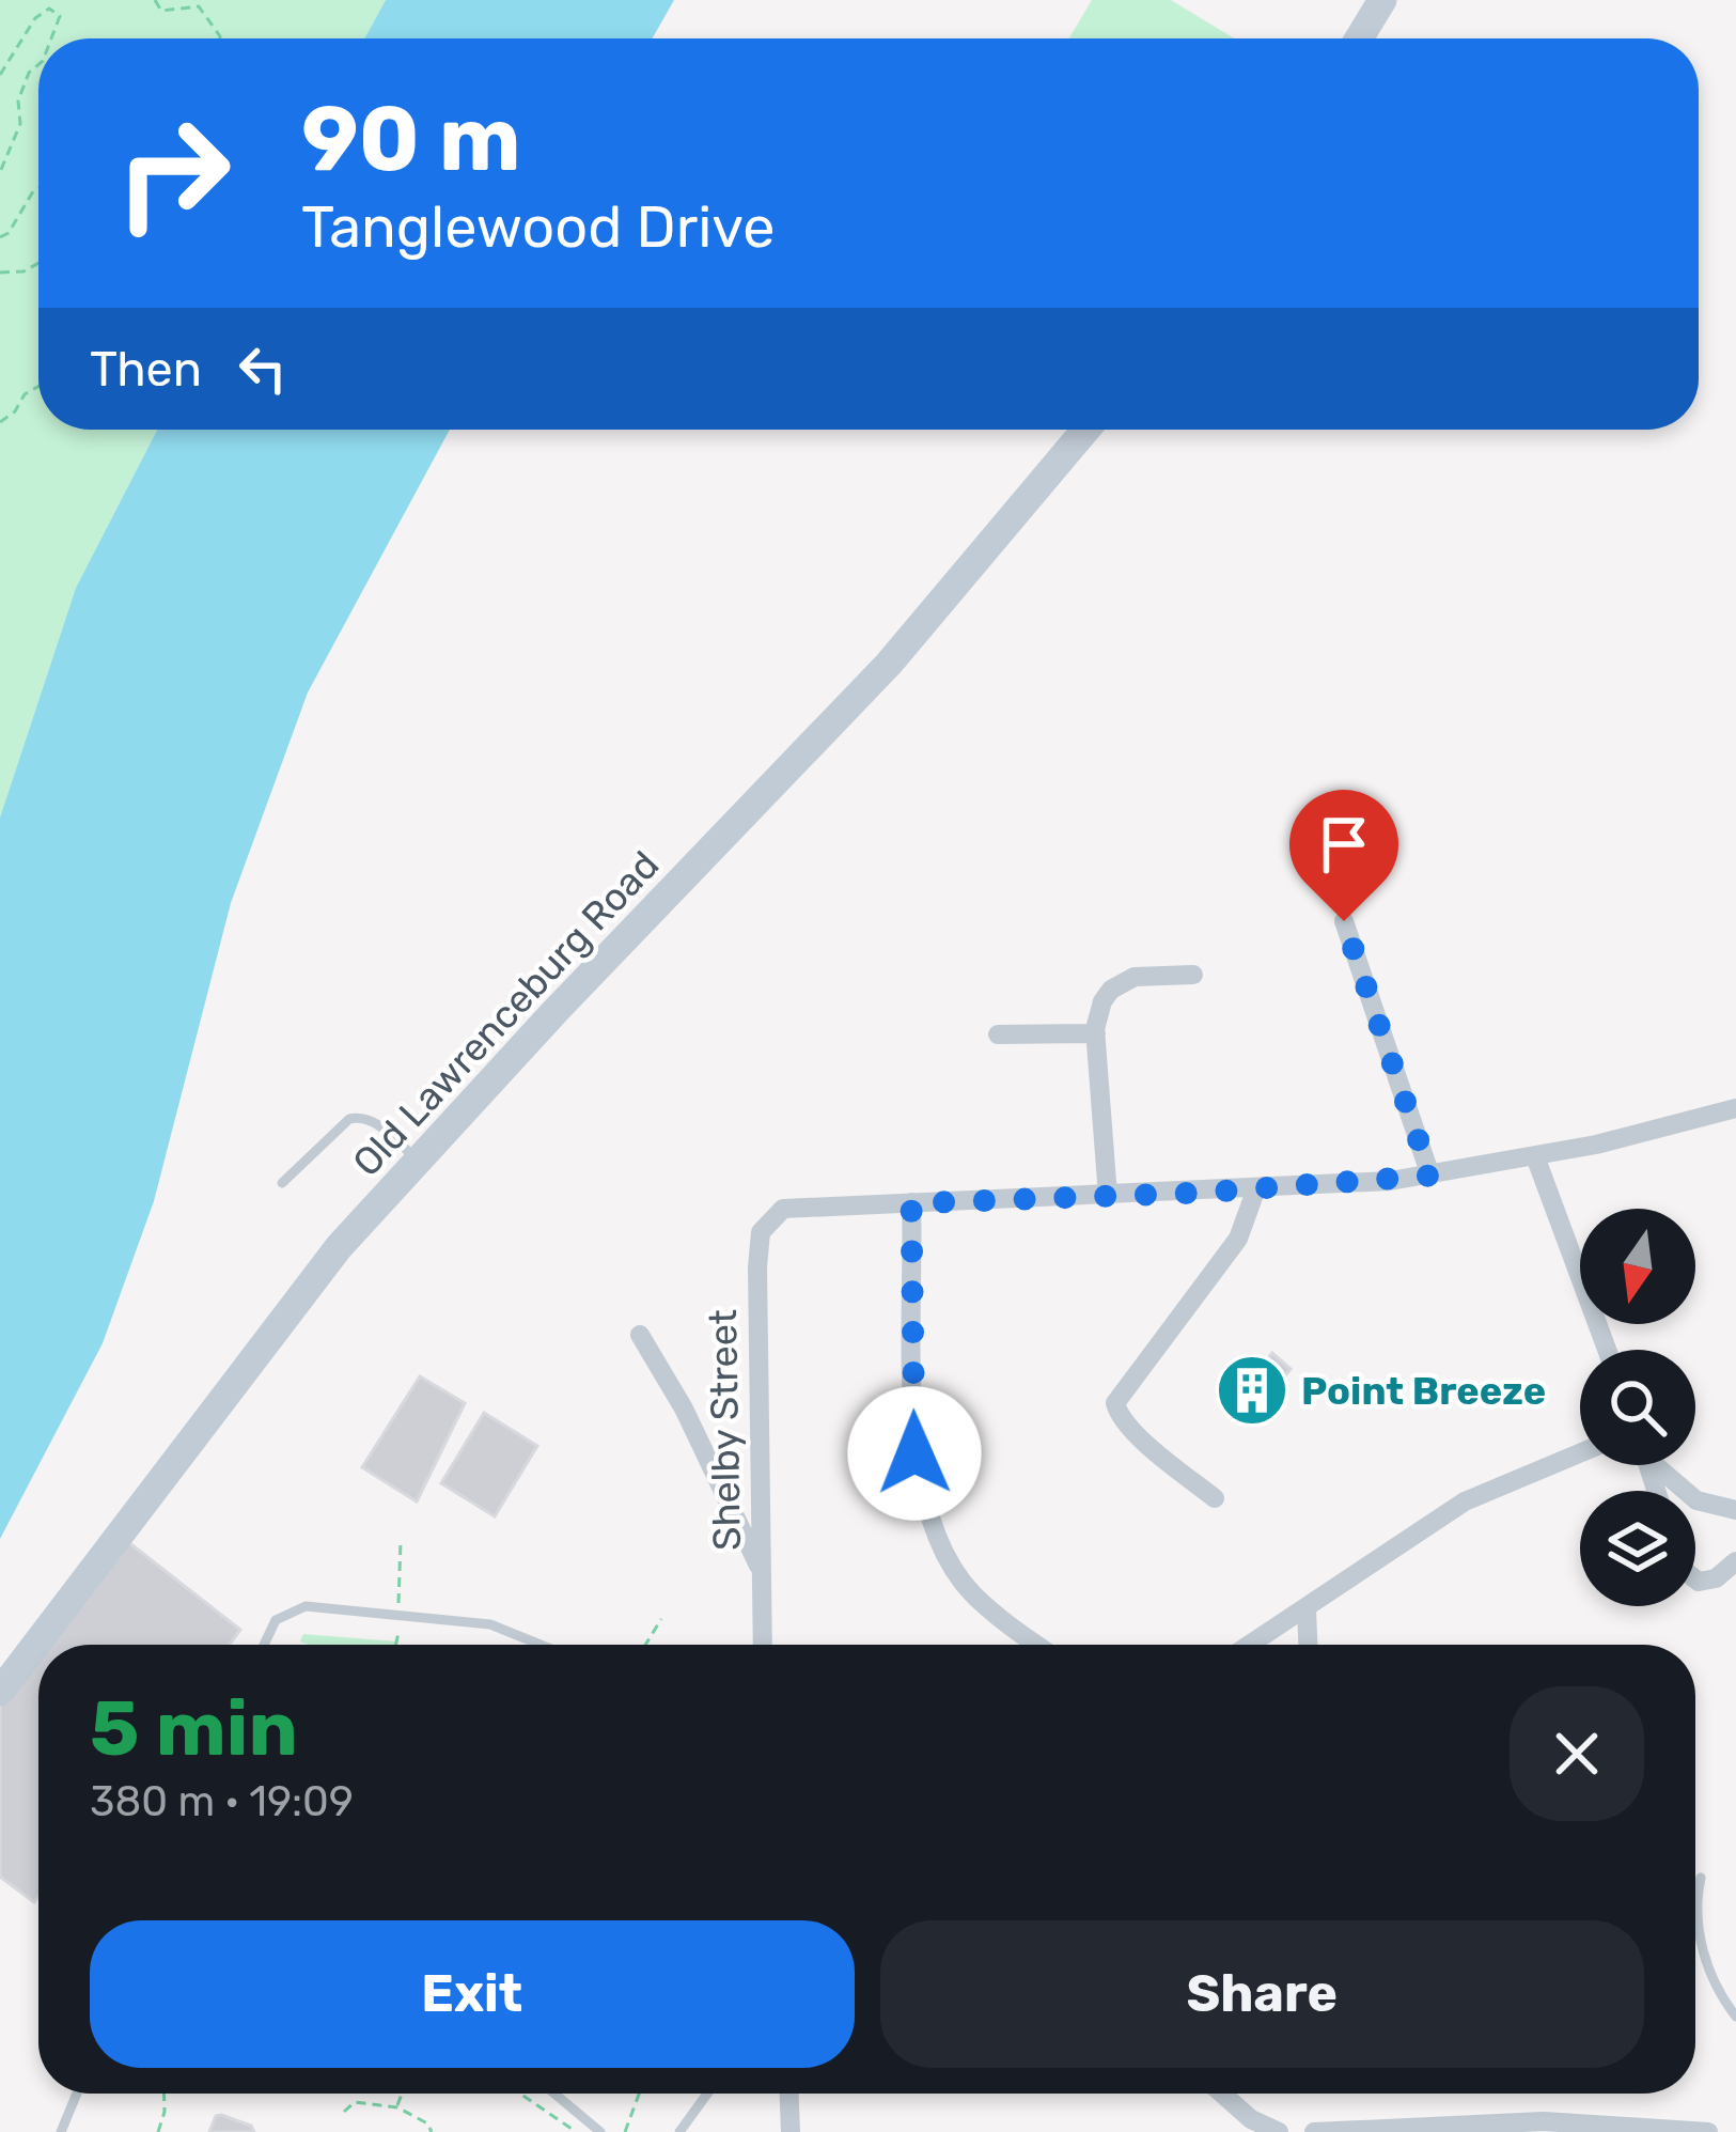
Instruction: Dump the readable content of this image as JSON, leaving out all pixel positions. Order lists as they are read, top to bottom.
{
  "streets": {
    "main road": ["Old Lawrenceburg Road"],
    "street": ["Shelby Street"]
  },
  "places": {
    "building": ["Point Breeze"]
  },
  "north": "bottom",
  "page": {
    "turn": ["90 m", "Tanglewood Drive"],
    "then": "Then",
    "heading": ["5 min", "380 m · 19:09"],
    "buttons": ["Exit", "Share"]
  }
}
